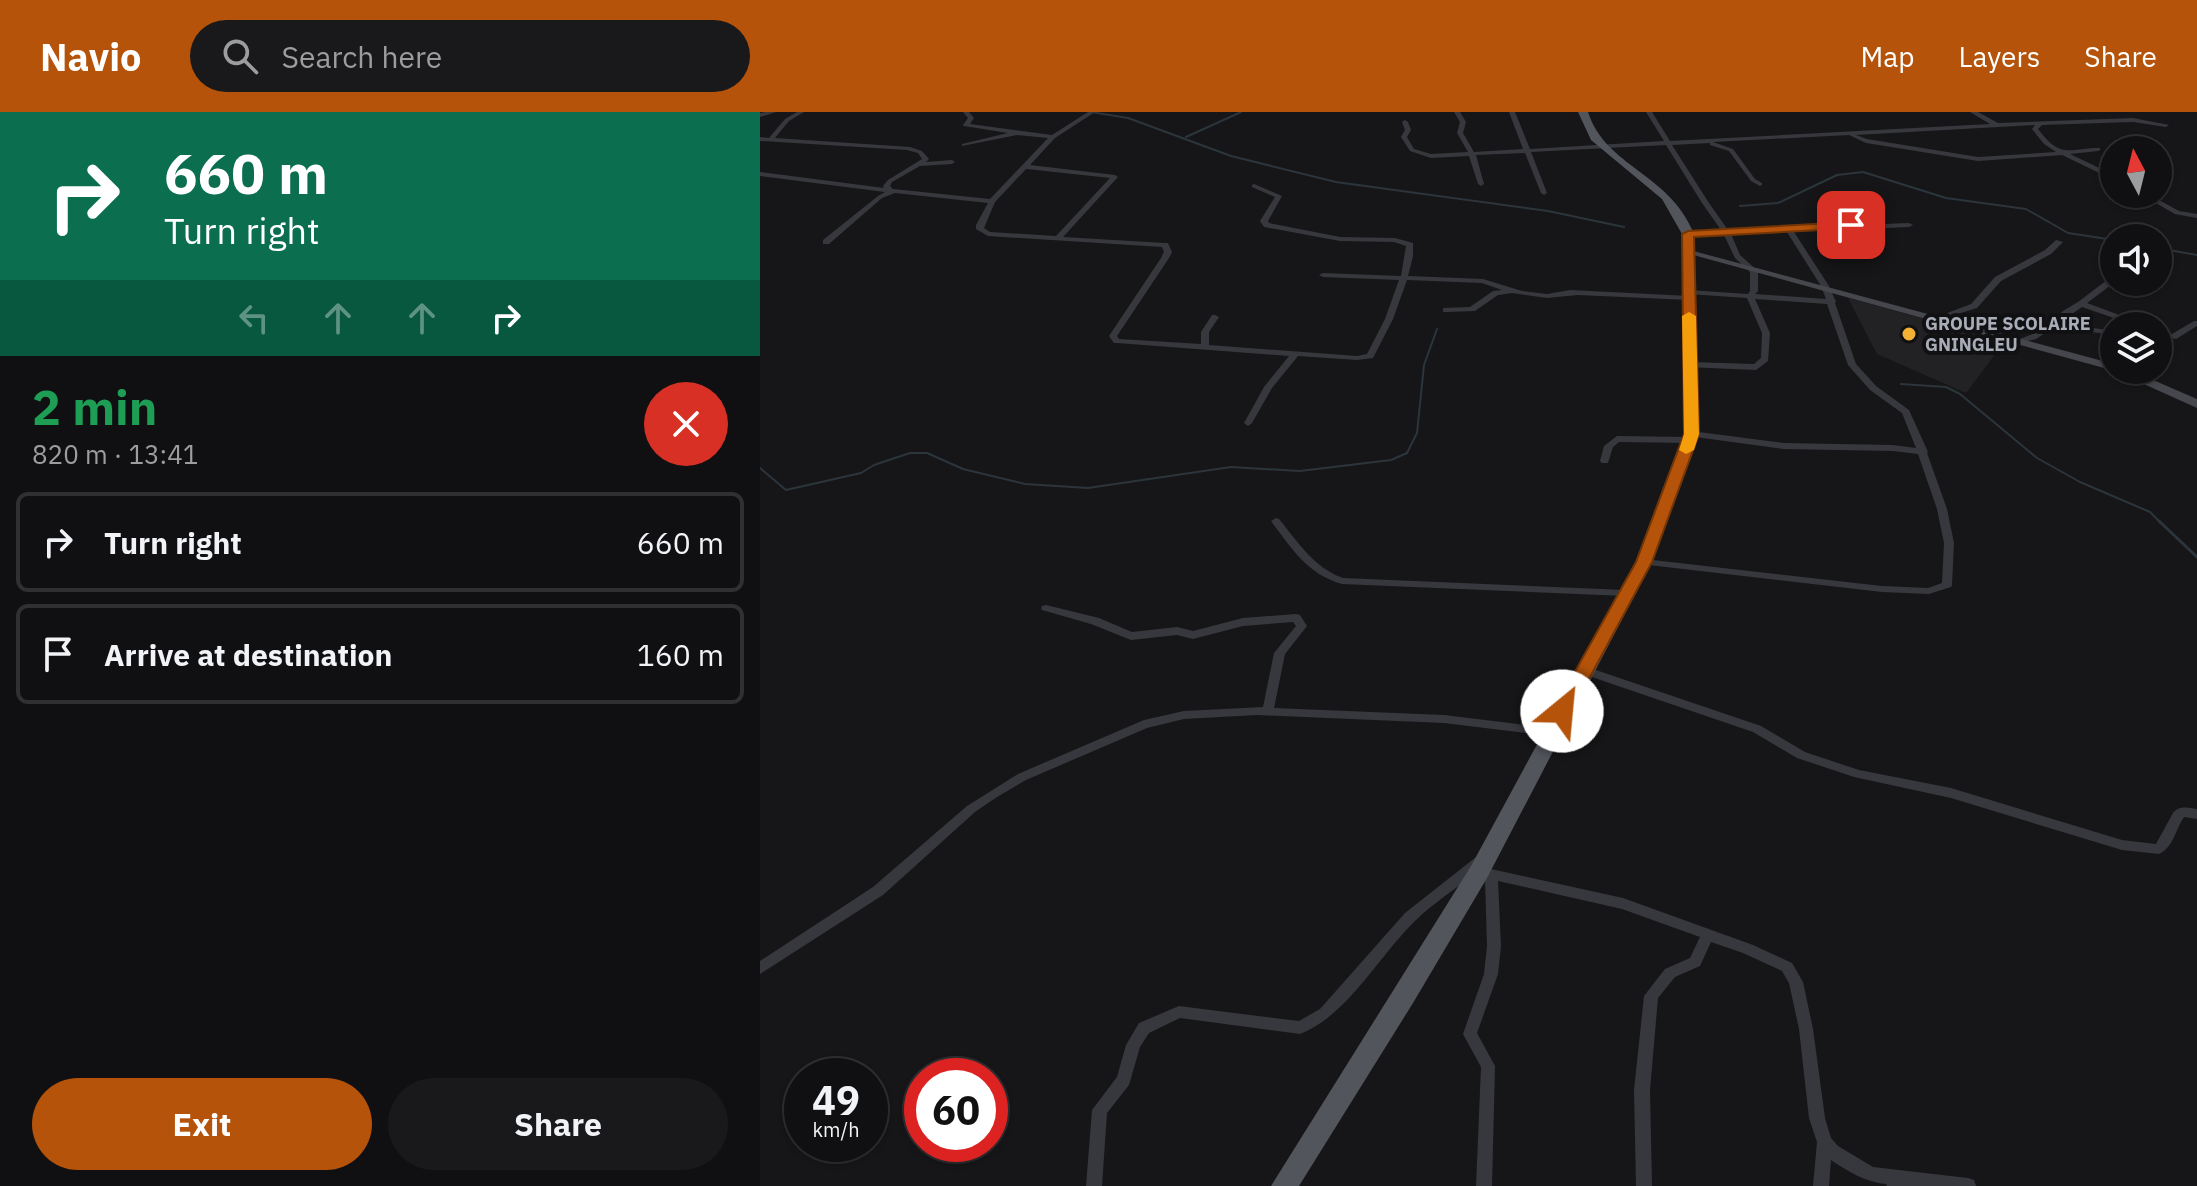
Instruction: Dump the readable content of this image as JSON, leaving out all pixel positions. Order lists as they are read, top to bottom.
{
  "places": ["GROUPE SCOLAIRE GNINGLEU"],
  "north": "top",
  "page": {
    "header": "Navio",
    "search": "Search here",
    "nav": ["Map", "Layers", "Share"],
    "turn": ["660 m", "Turn right"],
    "heading": ["2 min", "820 m · 13:41"],
    "list": [
      {
        "name": "Turn right",
        "value": "660 m"
      },
      {
        "name": "Arrive at destination",
        "value": "160 m"
      }
    ],
    "speed": "49 km/h",
    "limit": "60",
    "buttons": ["Exit", "Share"]
  }
}
